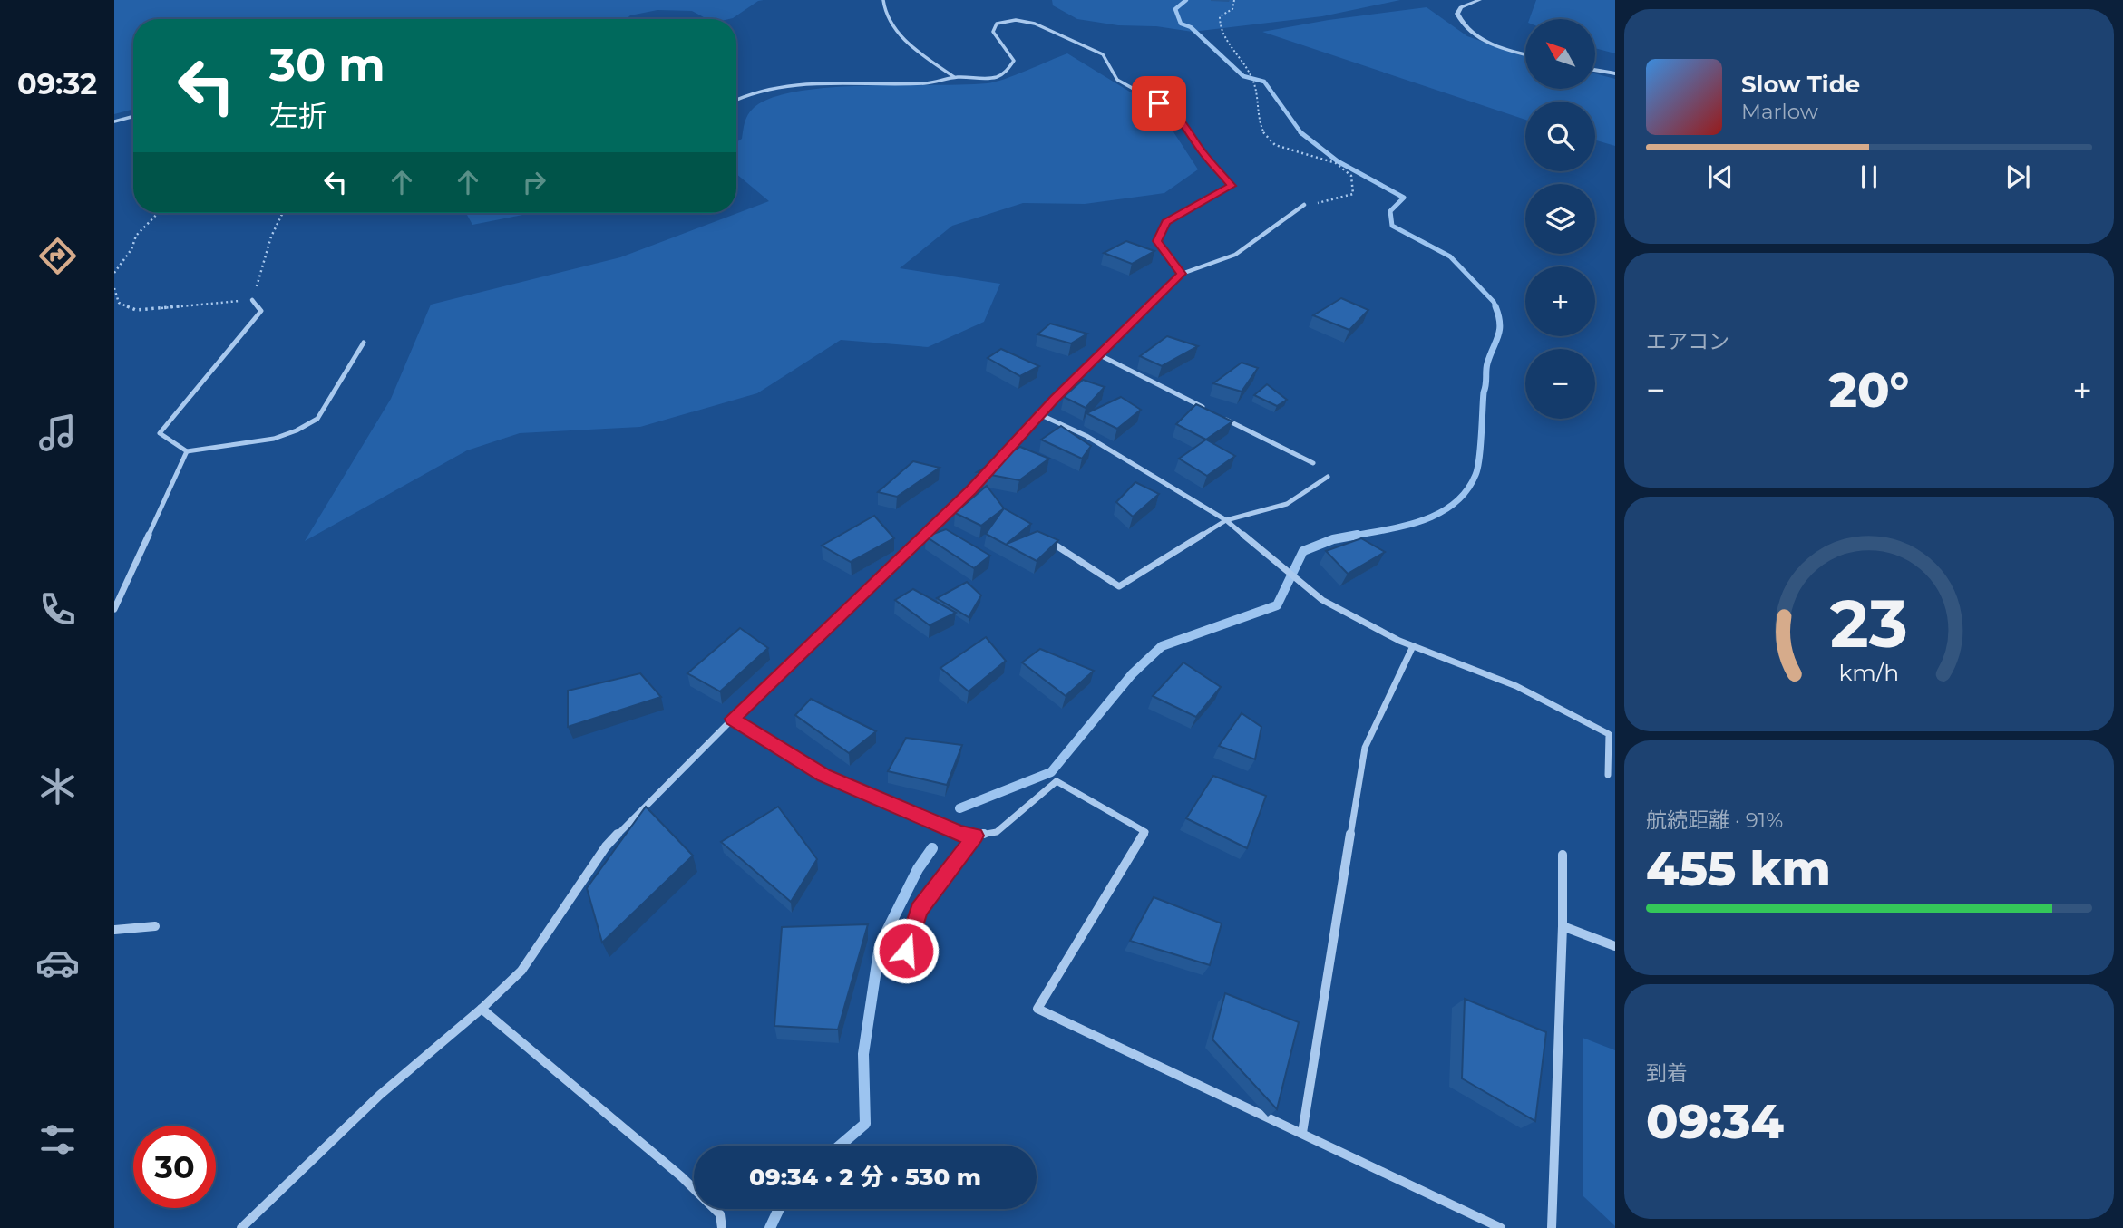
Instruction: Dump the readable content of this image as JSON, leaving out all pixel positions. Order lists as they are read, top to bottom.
{
  "north": "top left",
  "page": {
    "tabs": "09:32",
    "map_buttons": ["+", "−"],
    "turn": ["30 m", "左折"],
    "song": ["Slow Tide", "Marlow"],
    "tile": [
      "エアコン",
      ["航続距離 · 91%", "455 km"],
      ["到着", "09:34"]
    ],
    "heat": ["−", "20°", "+"],
    "limit": "30",
    "trip": "09:34 · 2 分 · 530 m",
    "gauge": ["23", "km/h"]
  }
}
